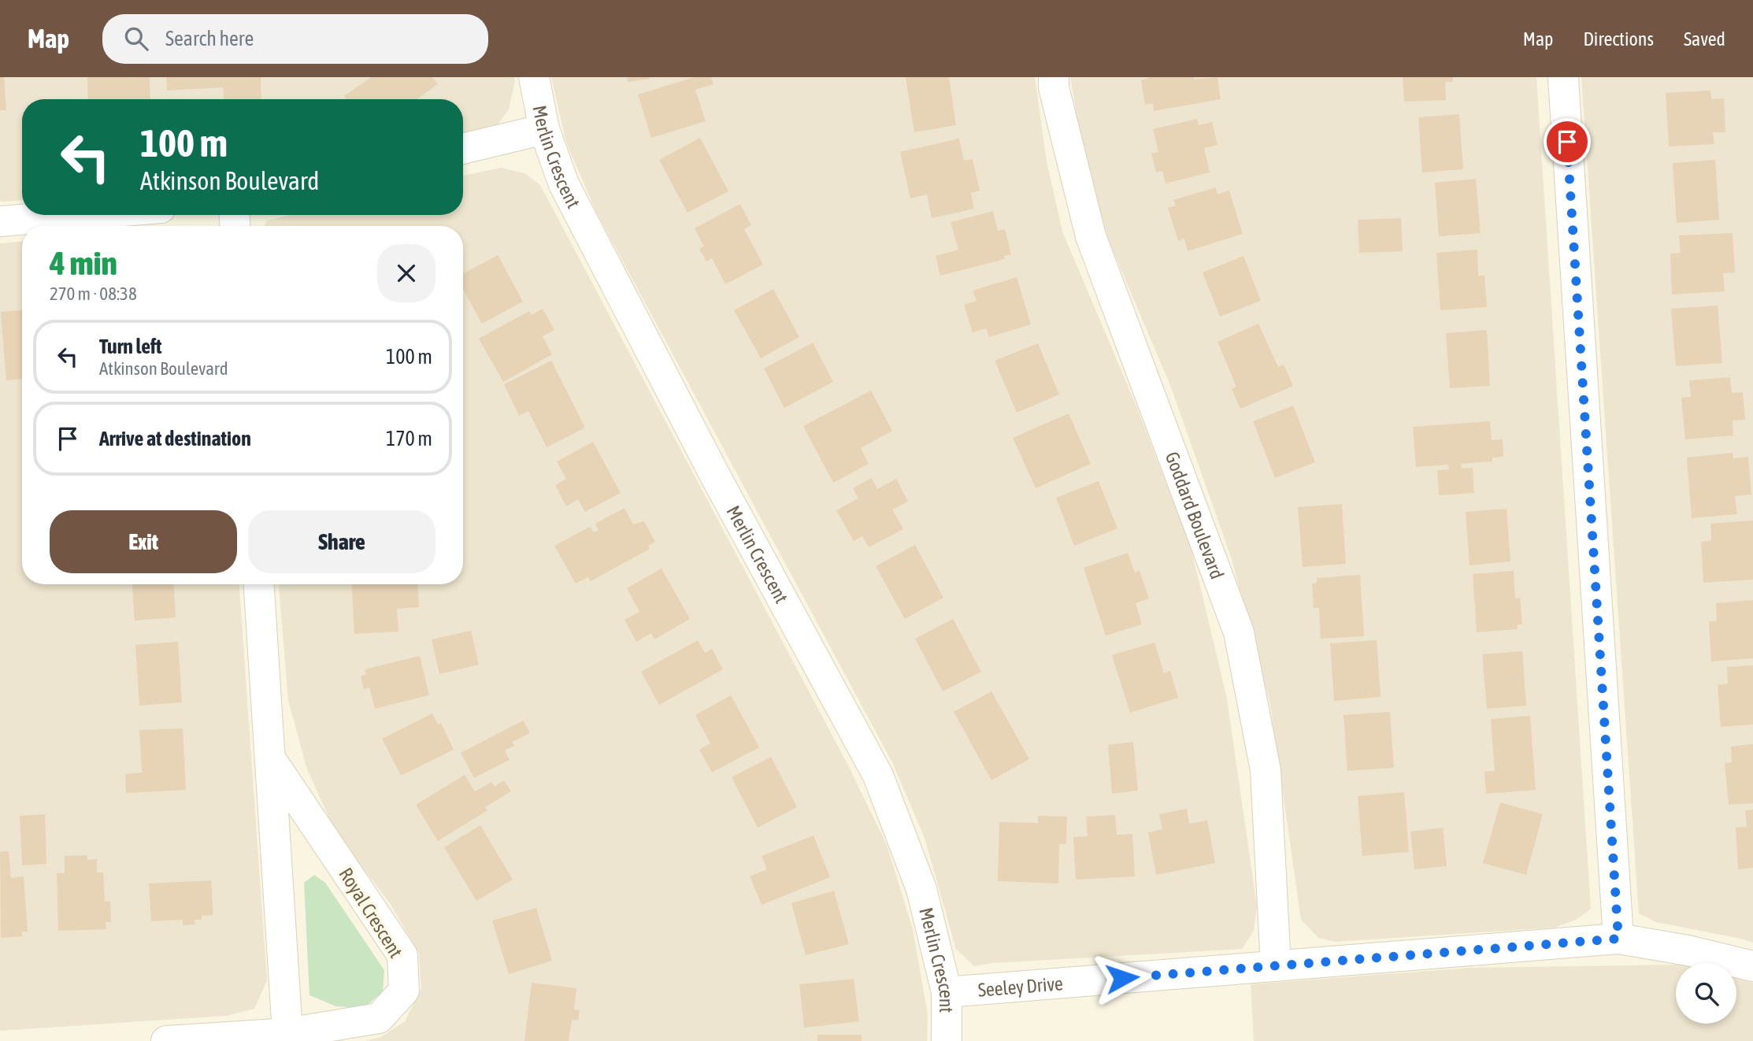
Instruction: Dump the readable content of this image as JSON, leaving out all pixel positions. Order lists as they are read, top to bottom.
{
  "streets": {
    "street": [
      "Merlin Crescent",
      "Goddard Boulevard",
      "Royal Crescent",
      "Seeley Drive"
    ]
  },
  "crossings": [
    ["Merlin Crescent", "Seeley Drive"],
    ["Goddard Boulevard", "Seeley Drive"]
  ],
  "page": {
    "header": "Map",
    "search": "Search here",
    "nav": ["Map", "Directions", "Saved"],
    "turn": ["100 m", "Atkinson Boulevard"],
    "heading": ["4 min", "270 m · 08:38"],
    "list": [
      {
        "name": "Turn left",
        "note": "Atkinson Boulevard",
        "value": "100 m"
      },
      {
        "name": "Arrive at destination",
        "value": "170 m"
      }
    ],
    "buttons": ["Exit", "Share"]
  }
}
